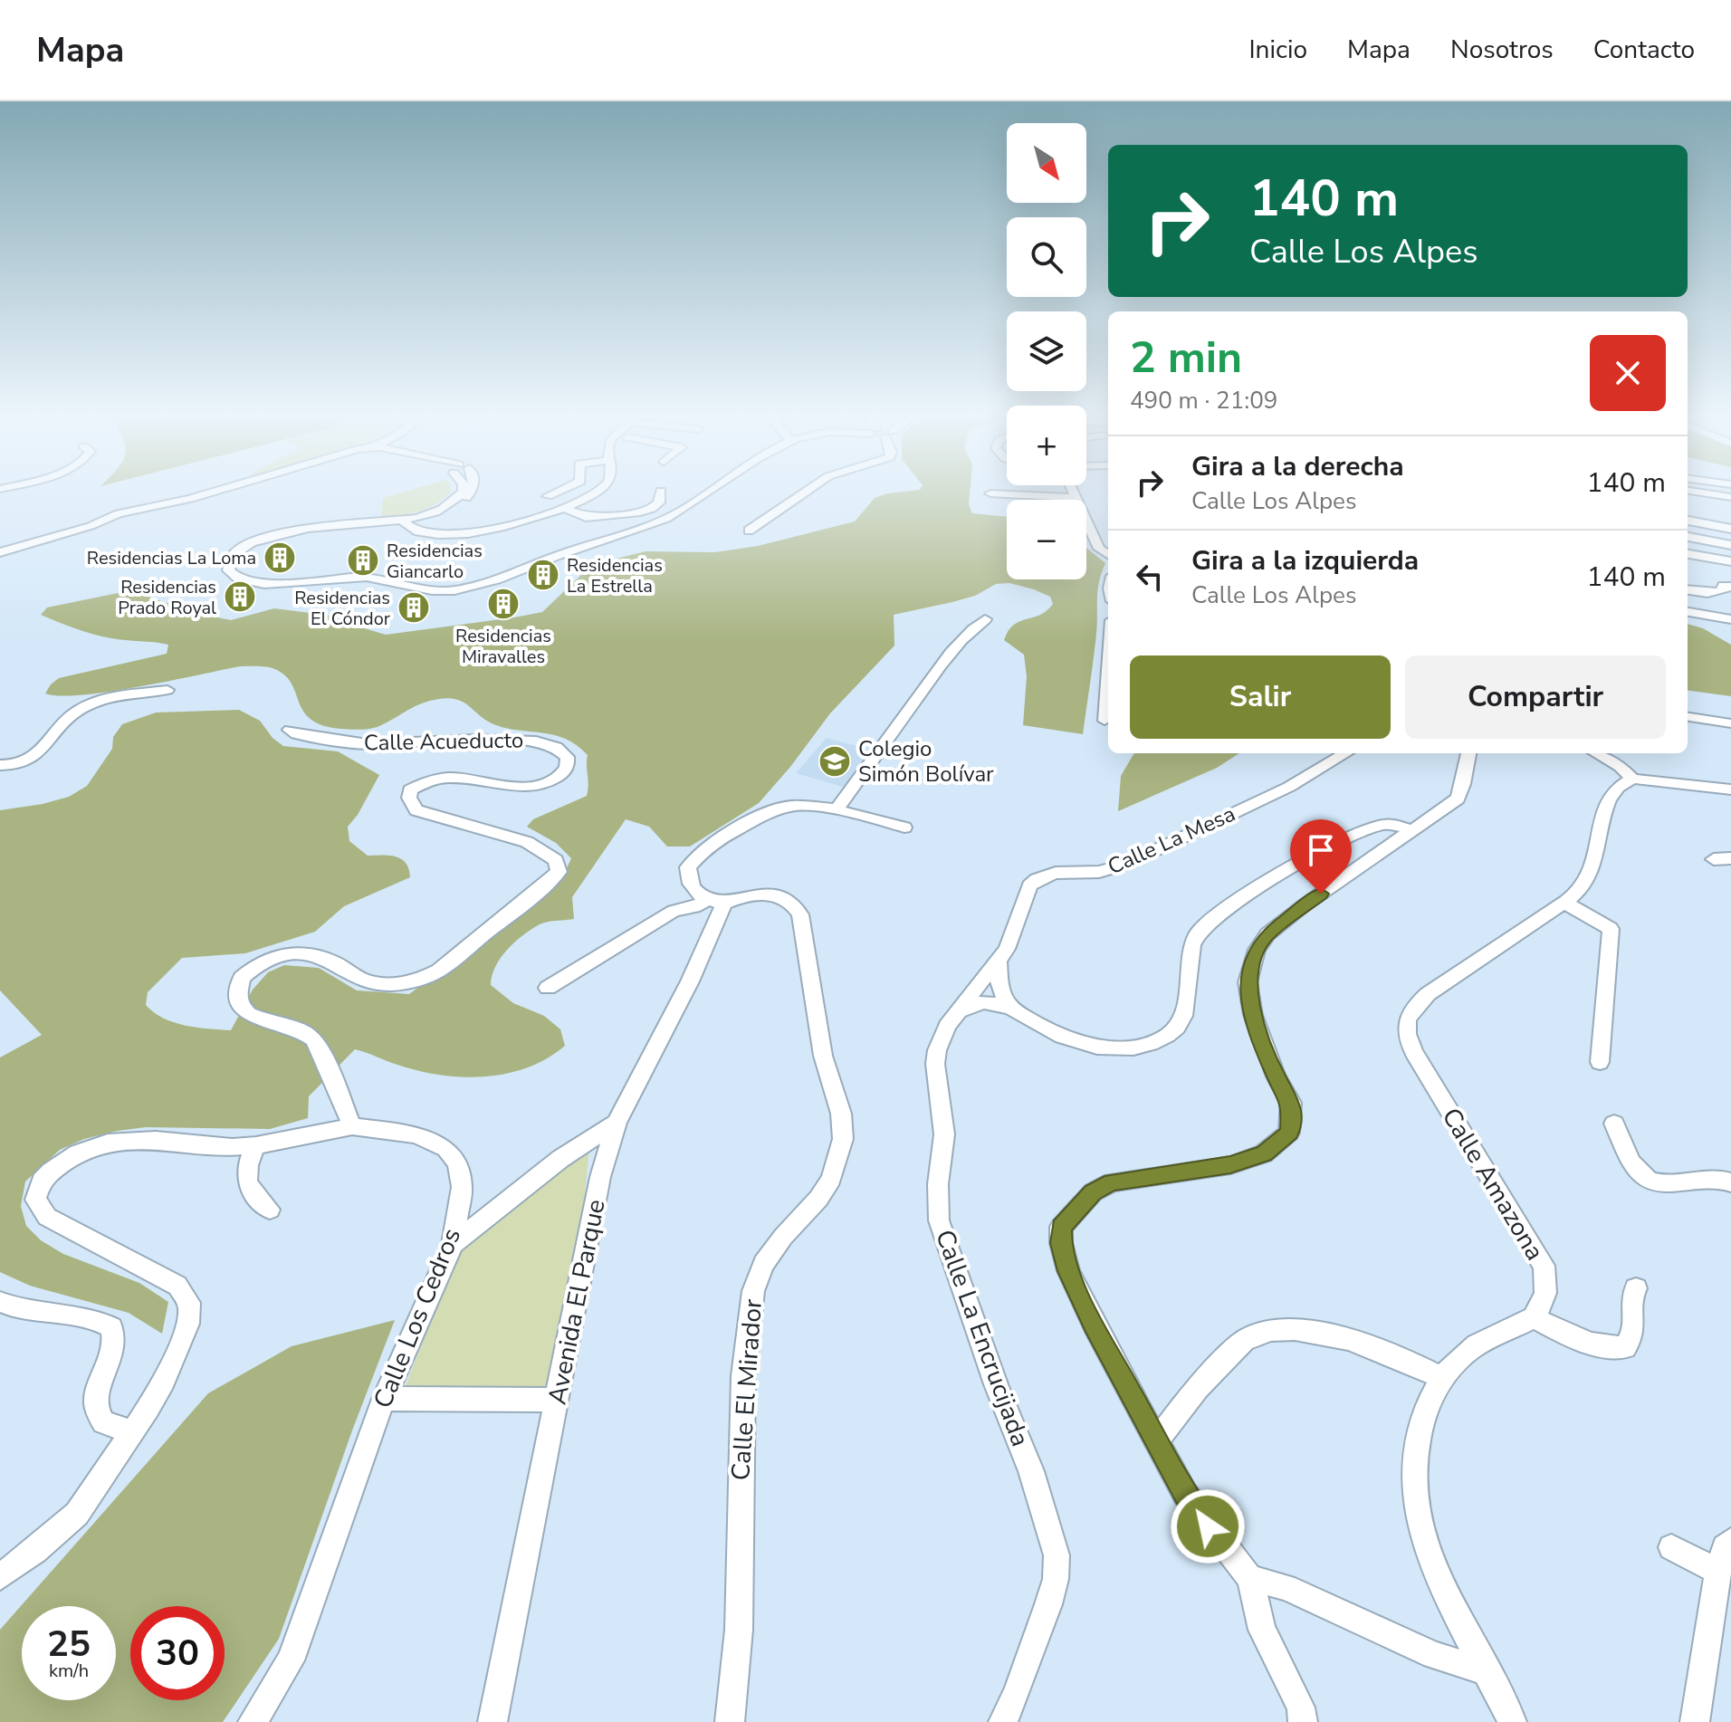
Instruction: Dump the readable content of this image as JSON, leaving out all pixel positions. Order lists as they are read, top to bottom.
{
  "streets": {
    "street": [
      "Calle Acueducto",
      "Calle La Mesa",
      "Calle Amazona",
      "Avenida El Parque",
      "Calle Los Cedros",
      "Calle La Encrucijada",
      "Calle El Mirador"
    ]
  },
  "crossings": [
    ["Calle Acueducto", "Calle Los Cedros"],
    ["Calle La Mesa", "Calle La Encrucijada"],
    ["Avenida El Parque", "Calle El Mirador"]
  ],
  "places": {
    "building": [
      "Residencias La Loma",
      "Residencias Giancarlo",
      "Residencias La Estrella",
      "Residencias Prado Royal",
      "Residencias Miravalles",
      "Residencias El Cóndor"
    ],
    "school or university": ["Colegio Simón Bolívar"]
  },
  "north": "bottom right",
  "page": {
    "header": "Mapa",
    "nav": [
      "Inicio",
      "Mapa",
      "Nosotros",
      "Contacto"
    ],
    "map_buttons": ["+", "−"],
    "turn": ["140 m", "Calle Los Alpes"],
    "heading": ["2 min", "490 m · 21:09"],
    "list": [
      {
        "name": "Gira a la derecha",
        "note": "Calle Los Alpes",
        "value": "140 m"
      },
      {
        "name": "Gira a la izquierda",
        "note": "Calle Los Alpes",
        "value": "140 m"
      }
    ],
    "buttons": ["Salir", "Compartir"],
    "speed": "25 km/h",
    "limit": "30"
  }
}
